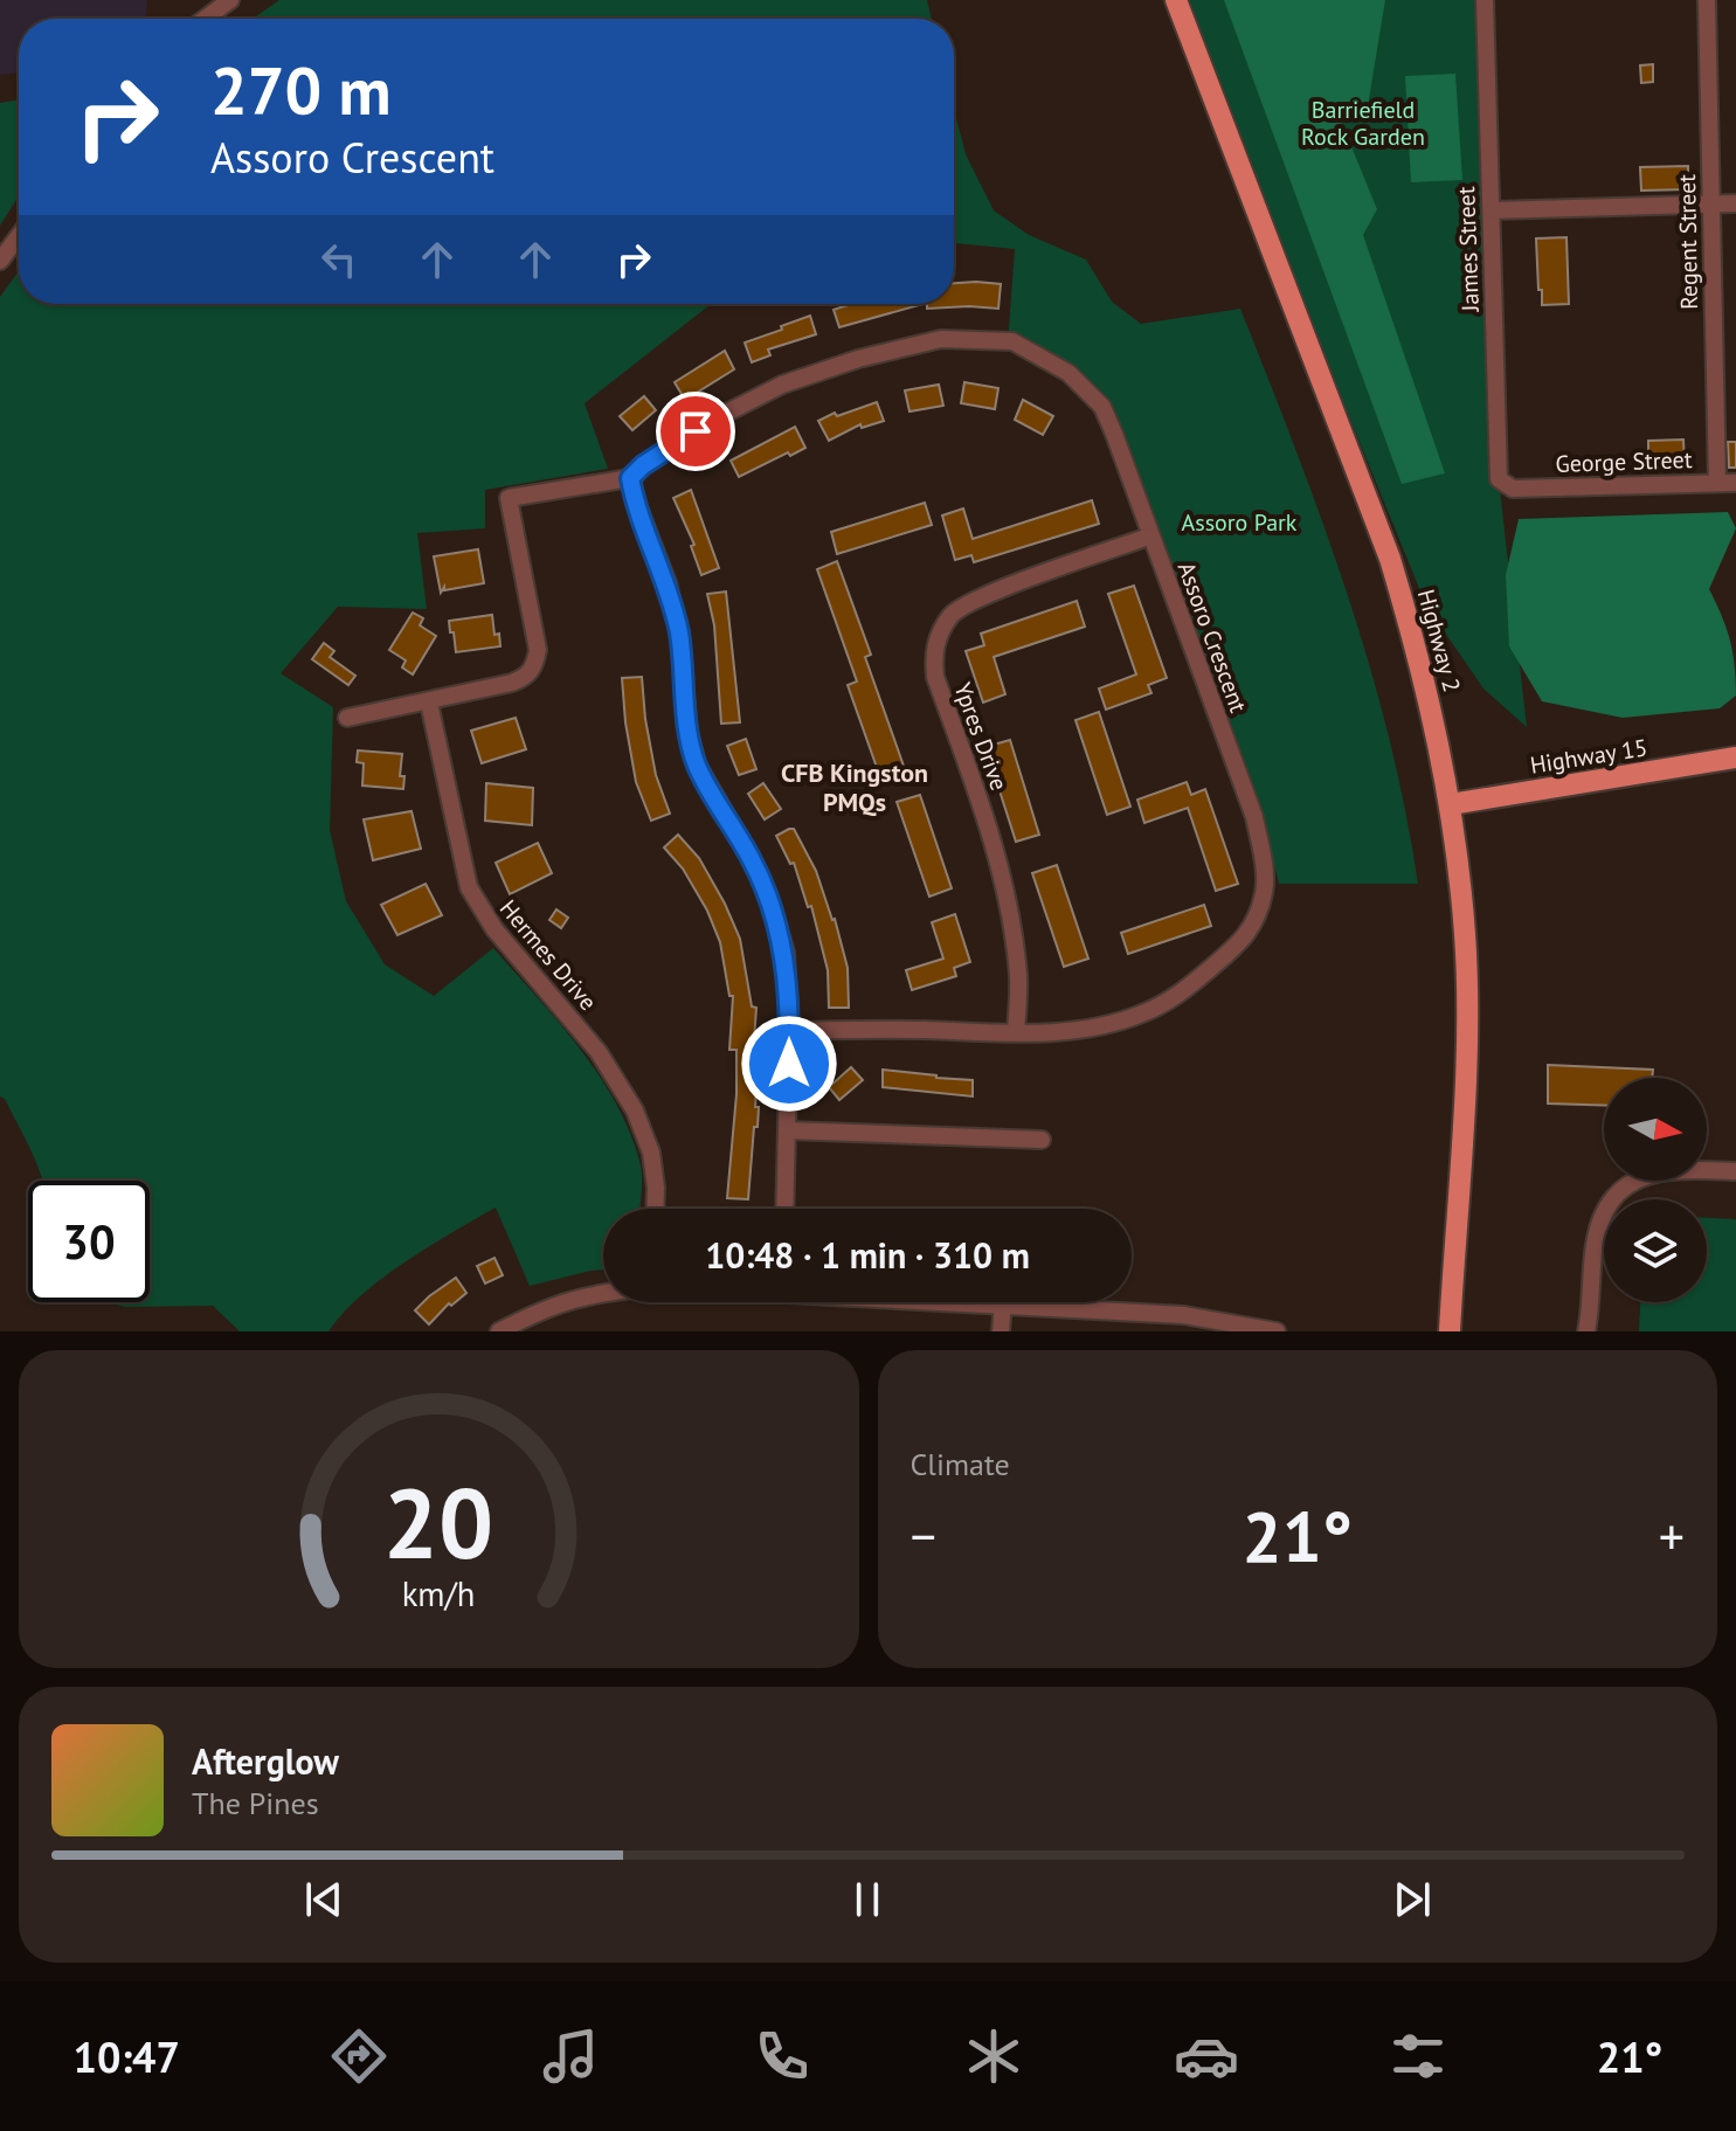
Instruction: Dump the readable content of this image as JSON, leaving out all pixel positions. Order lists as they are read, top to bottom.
{
  "streets": {
    "main road": ["Highway 2", "Highway 15"],
    "street": [
      "Regent Street",
      "James Street",
      "George Street",
      "Assoro Crescent",
      "Ypres Drive",
      "Hermes Drive"
    ]
  },
  "crossings": [
    ["Regent Street", "George Street"],
    ["James Street", "George Street"],
    ["Assoro Crescent", "Ypres Drive"],
    ["Assoro Crescent", "Hermes Drive"],
    ["Highway 2", "Highway 15"]
  ],
  "districts": ["CFB Kingston PMQs"],
  "parks": ["Barriefield Rock Garden", "Assoro Park"],
  "north": "right",
  "page": {
    "turn": ["270 m", "Assoro Crescent"],
    "limit": "30",
    "trip": "10:48 · 1 min · 310 m",
    "tile": "Climate",
    "heat": ["−", "21°", "+"],
    "song": ["Afterglow", "The Pines"],
    "tabs": ["10:47", "21°"],
    "gauge": ["20", "km/h"]
  }
}
